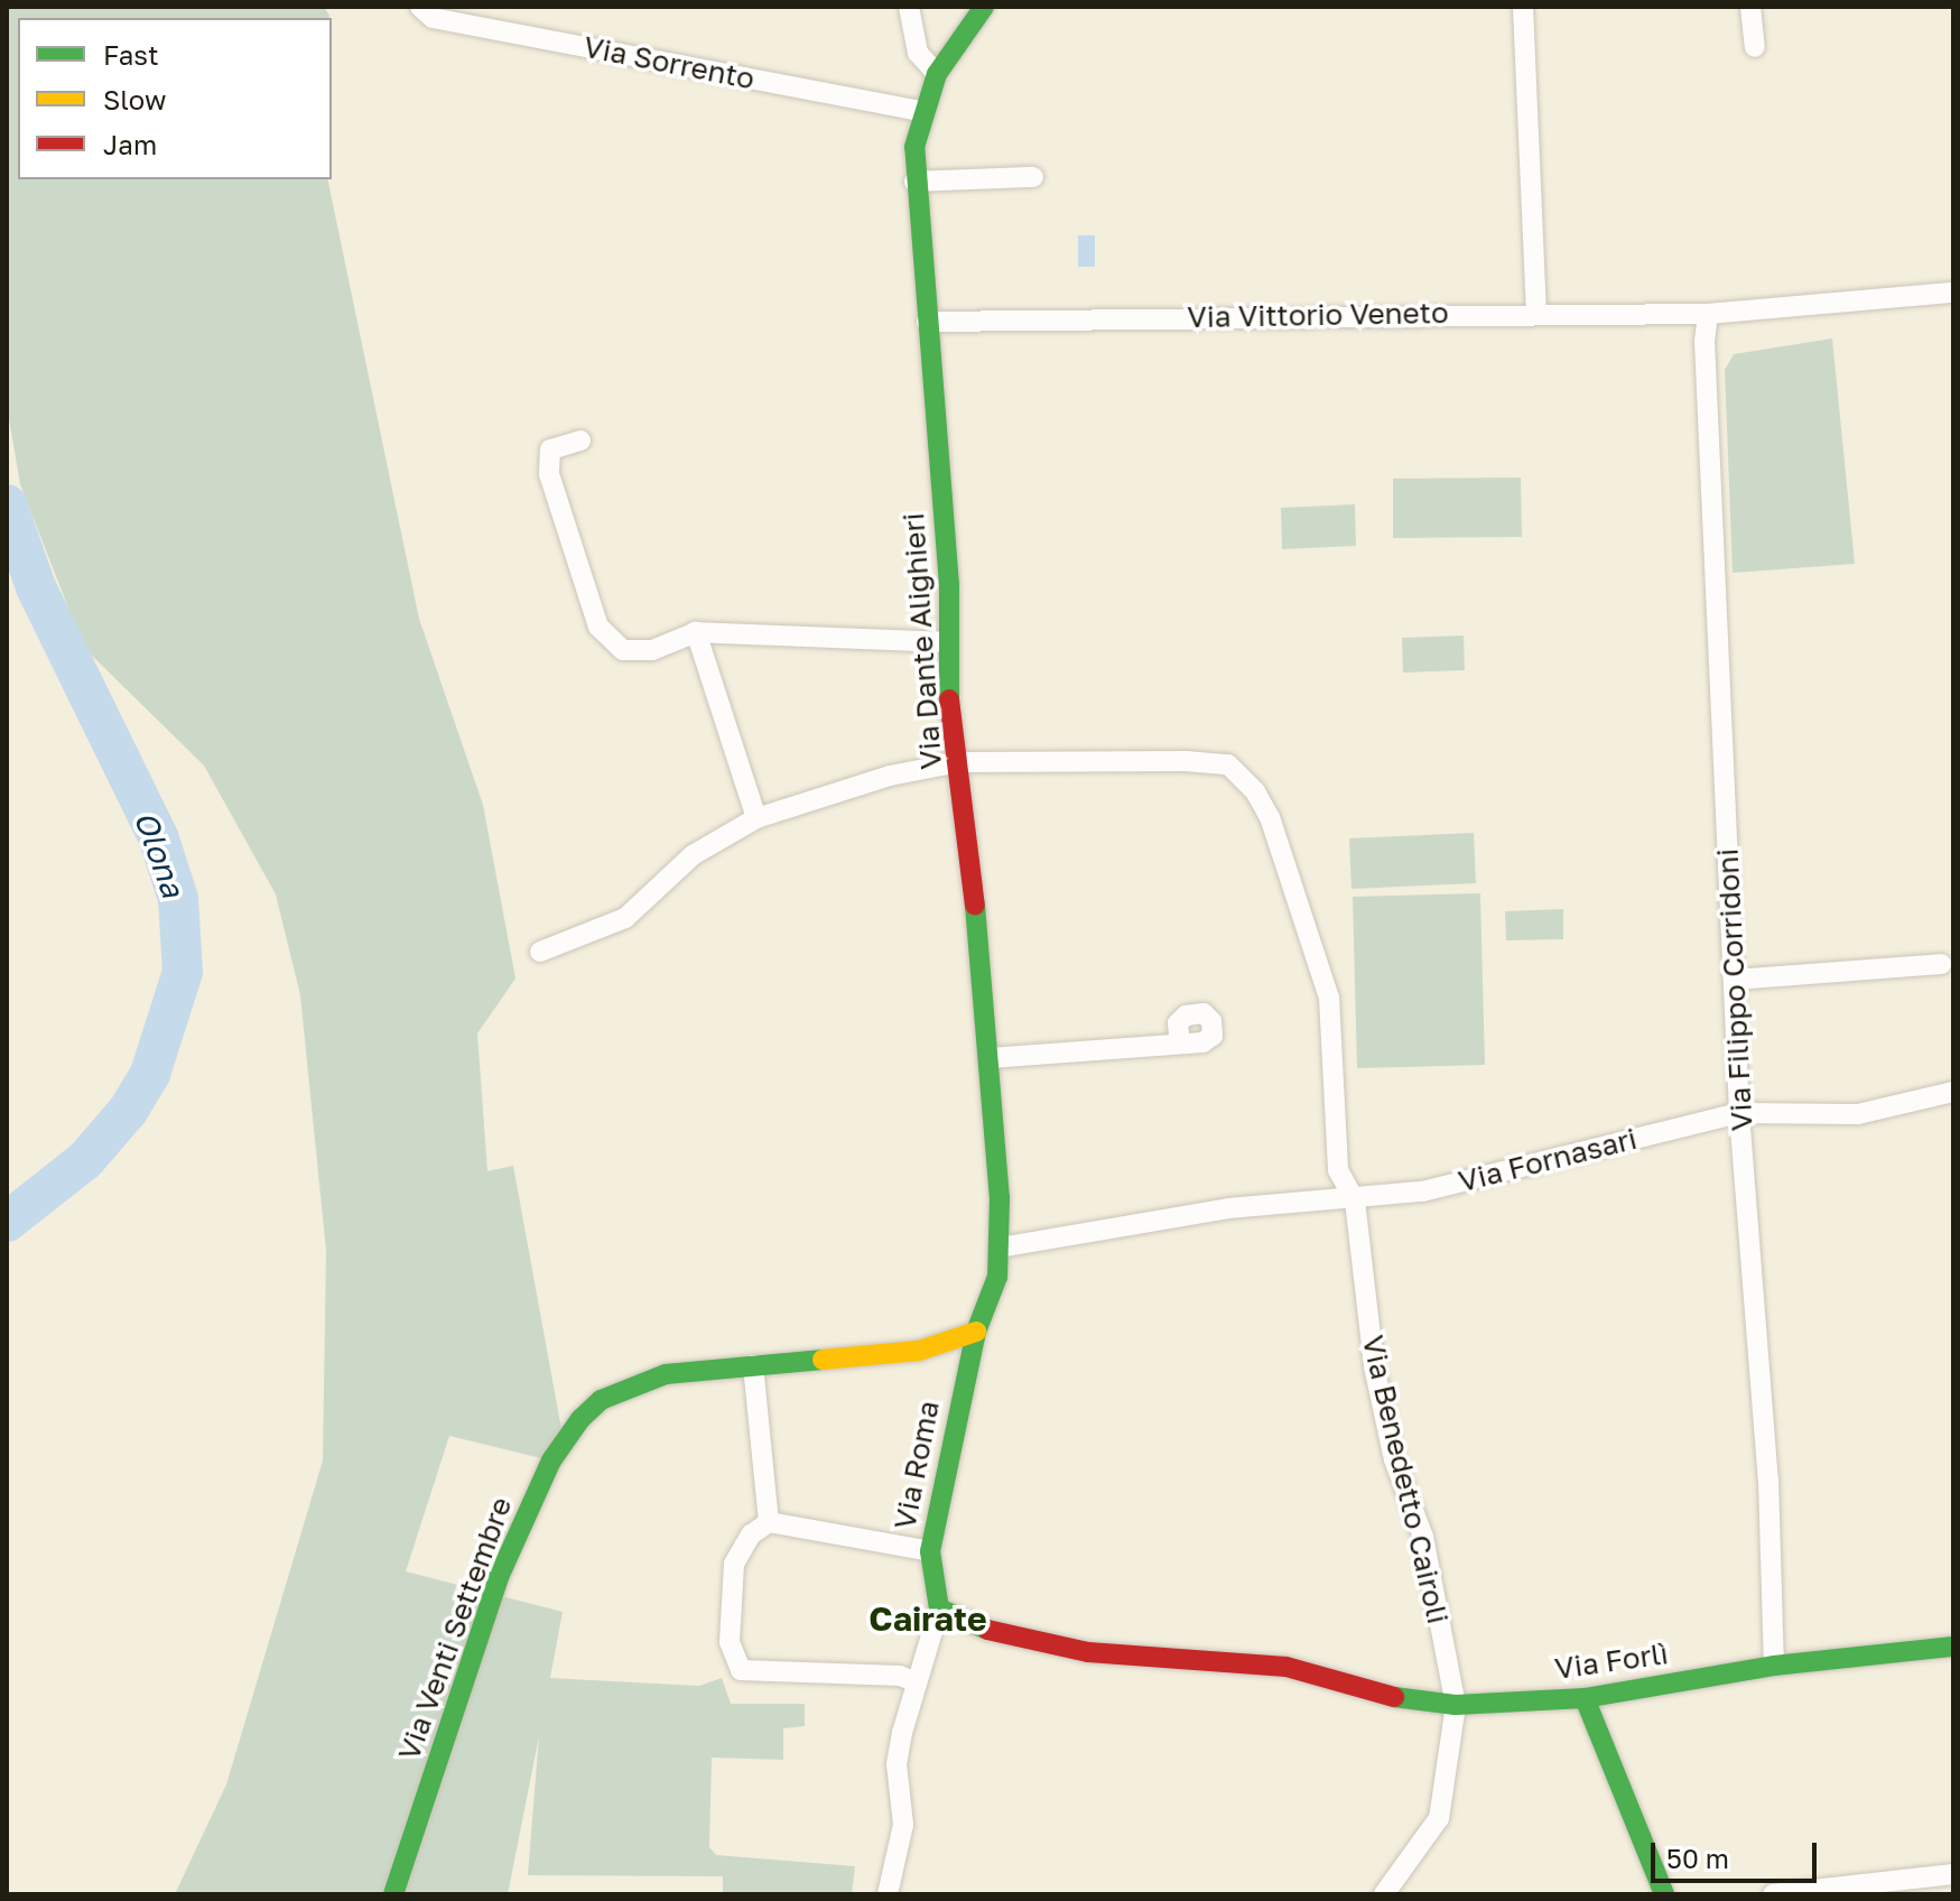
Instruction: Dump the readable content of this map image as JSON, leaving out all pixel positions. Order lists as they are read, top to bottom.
{
  "streets": {
    "street": [
      "Via Sorrento",
      "Via Vittorio Veneto",
      "Via Dante Alighieri",
      "Via Filippo Corridoni",
      "Via Fornasari",
      "Via Roma",
      "Via Benedetto Cairoli",
      "Via Venti Settembre",
      "Via Forlì"
    ]
  },
  "crossings": [
    ["Via Sorrento", "Via Dante Alighieri"],
    ["Via Vittorio Veneto", "Via Dante Alighieri"],
    ["Via Vittorio Veneto", "Via Filippo Corridoni"],
    ["Via Dante Alighieri", "Via Fornasari"],
    ["Via Dante Alighieri", "Via Roma"],
    ["Via Dante Alighieri", "Via Benedetto Cairoli"],
    ["Via Dante Alighieri", "Via Venti Settembre"],
    ["Via Filippo Corridoni", "Via Fornasari"],
    ["Via Filippo Corridoni", "Via Forlì"],
    ["Via Fornasari", "Via Benedetto Cairoli"],
    ["Via Roma", "Via Forlì"],
    ["Via Benedetto Cairoli", "Via Forlì"]
  ],
  "districts": ["Cairate"],
  "water": ["Olona"],
  "legend": ["Fast", "Slow", "Jam"],
  "scale_bar": "50 m"
}
